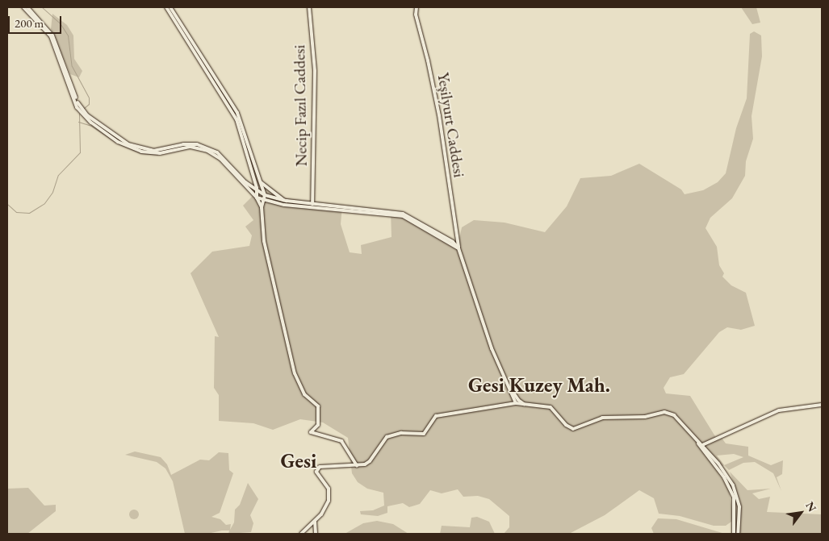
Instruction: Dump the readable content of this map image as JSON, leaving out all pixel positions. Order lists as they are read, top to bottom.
{
  "streets": {
    "street": ["Necip Fazıl Caddesi", "Yeşilyurt Caddesi"]
  },
  "districts": ["Gesi Kuzey Mah.", "Gesi"],
  "scale_bar": "200 m",
  "north": "top right"
}
